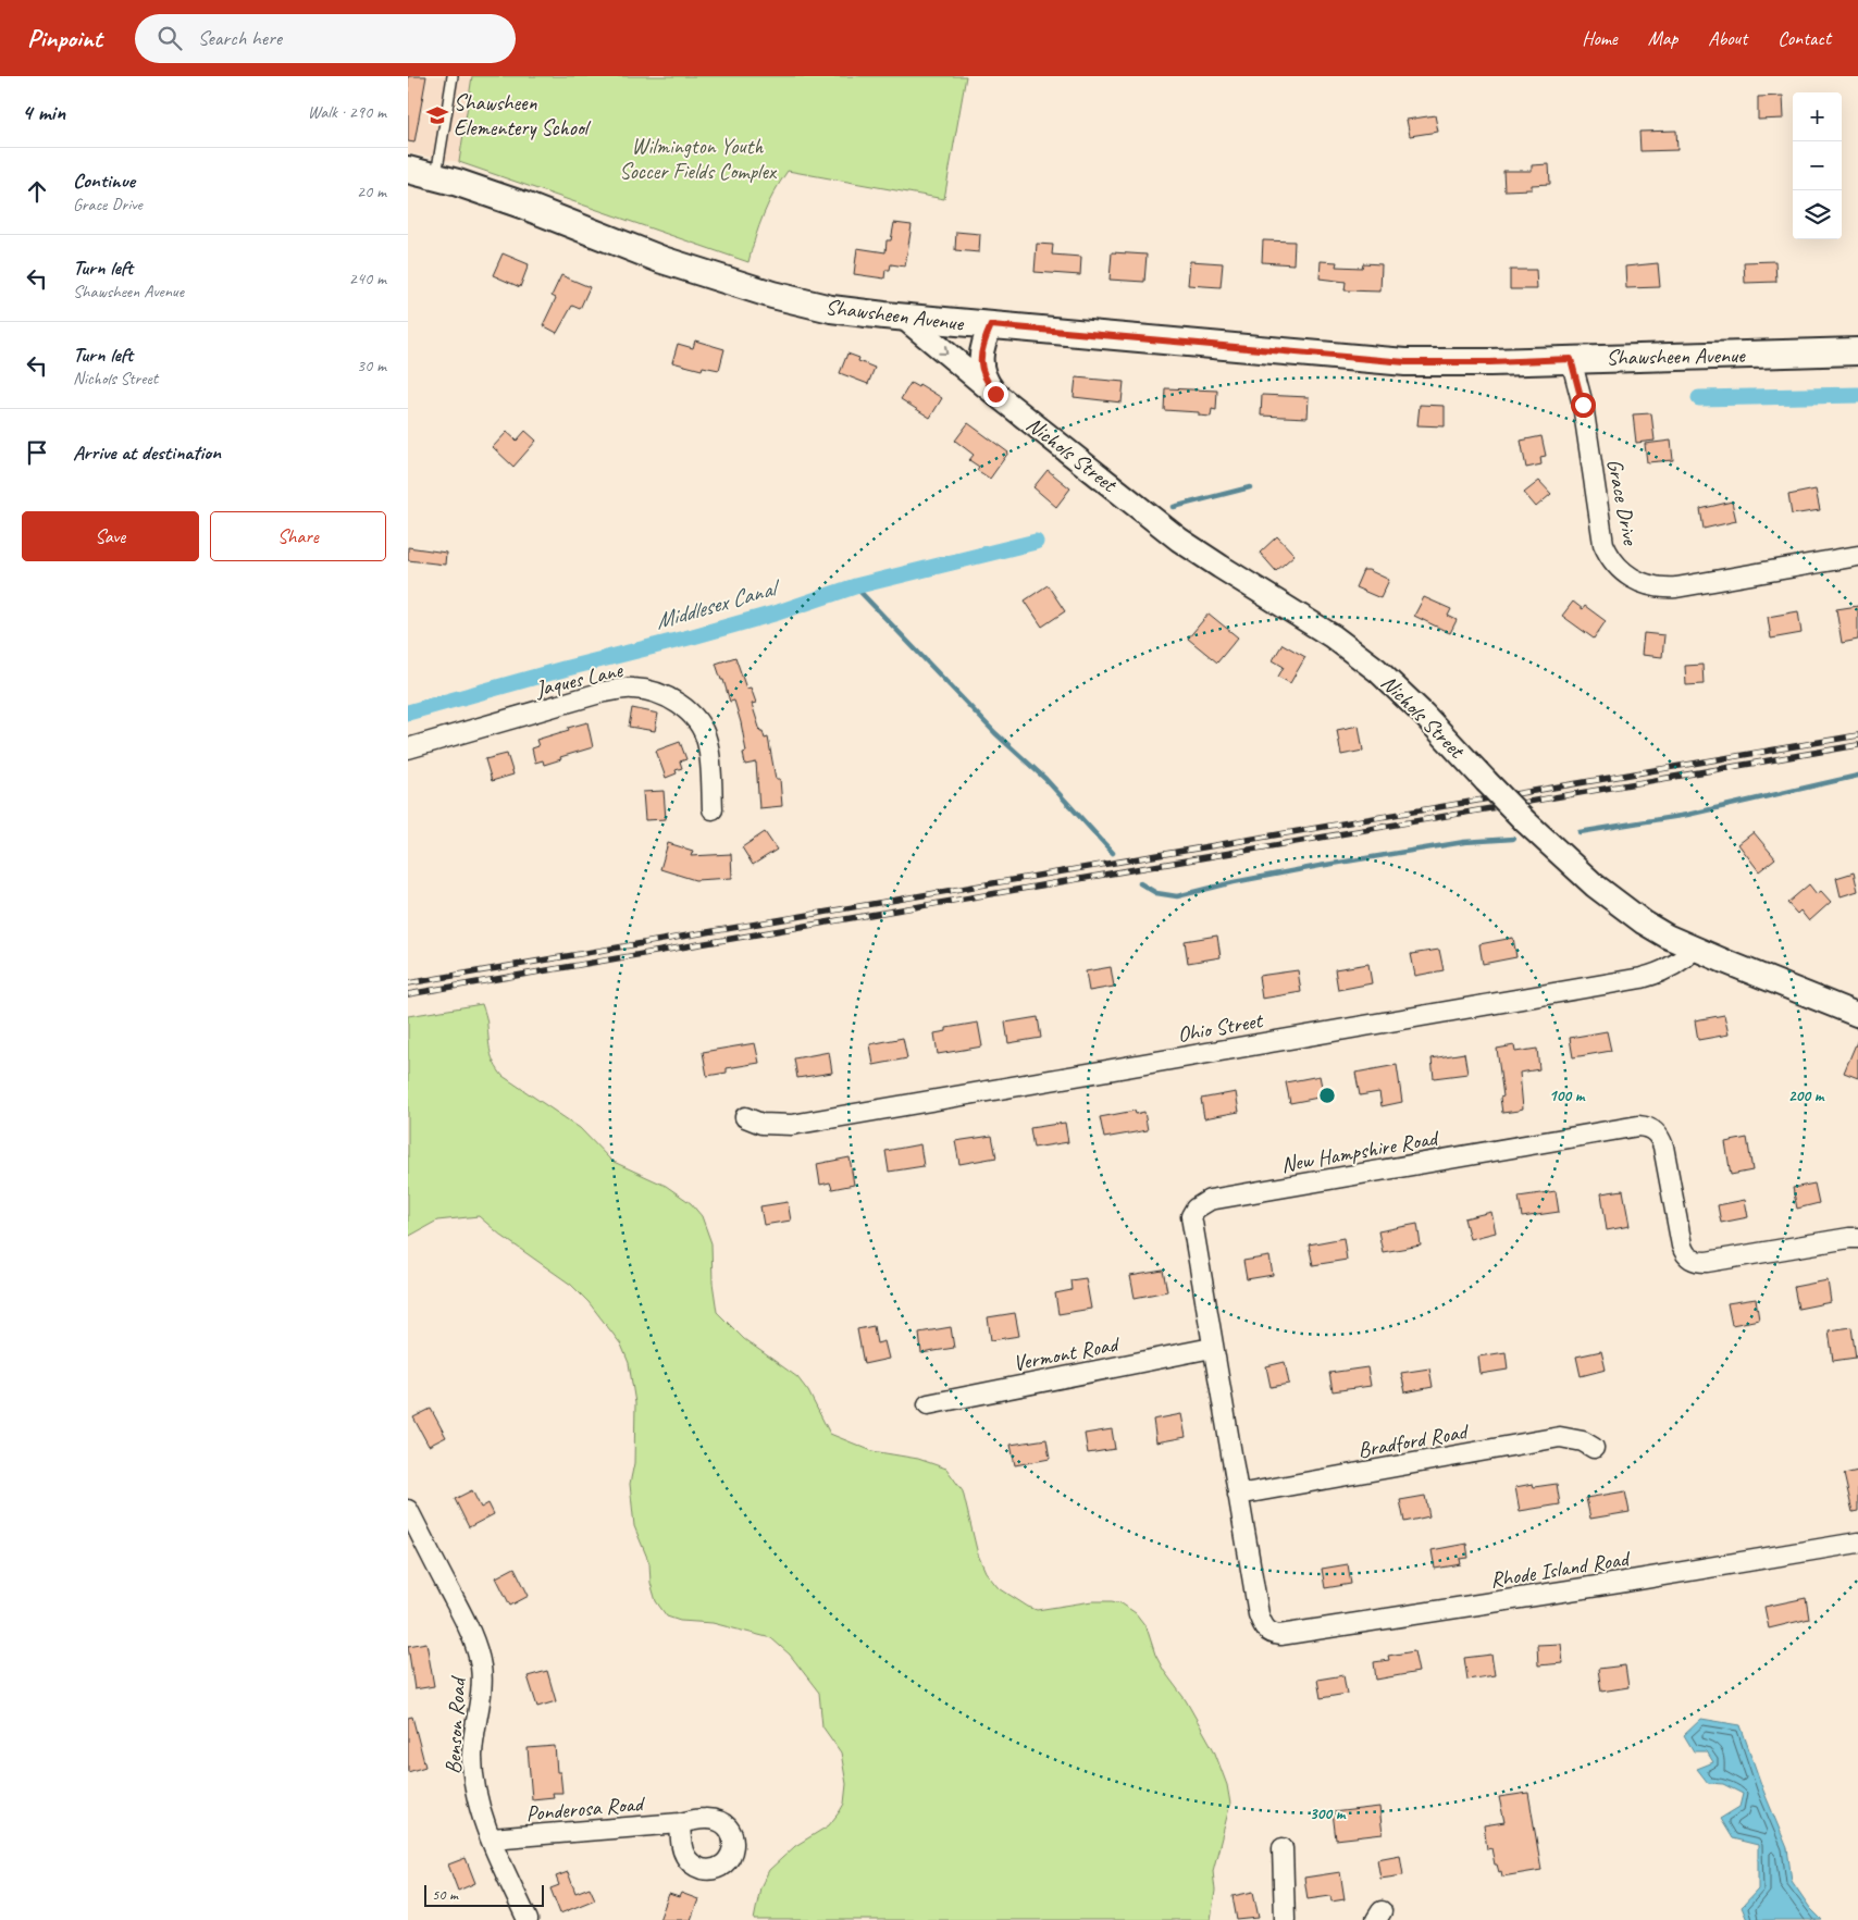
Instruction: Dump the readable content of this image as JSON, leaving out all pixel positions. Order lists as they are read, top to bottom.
{
  "streets": {
    "main road": ["Shawsheen Avenue"],
    "street": [
      "Nichols Street",
      "Grace Drive",
      "Jaques Lane",
      "Ohio Street",
      "New Hampshire Road",
      "Vermont Road",
      "Bradford Road",
      "Rhode Island Road",
      "Benson Road",
      "Ponderosa Road"
    ]
  },
  "crossings": [
    ["Shawsheen Avenue", "Nichols Street"],
    ["Shawsheen Avenue", "Grace Drive"],
    ["Nichols Street", "Ohio Street"],
    ["New Hampshire Road", "Vermont Road"],
    ["New Hampshire Road", "Bradford Road"],
    ["New Hampshire Road", "Rhode Island Road"],
    ["Benson Road", "Ponderosa Road"]
  ],
  "water": ["Middlesex Canal"],
  "parks": ["Wilmington Youth Soccer Fields Complex"],
  "places": {
    "school or university": ["Shawsheen Elementery School"]
  },
  "scale_bar": "50 m",
  "page": {
    "header": "Pinpoint",
    "search": "Search here",
    "nav": [
      "Home",
      "Map",
      "About",
      "Contact"
    ],
    "heading": ["4 min", "Walk · 290 m"],
    "map_buttons": ["+", "−"],
    "list": [
      ["Continue", "Grace Drive", "20 m"],
      ["Turn left", "Shawsheen Avenue", "240 m"],
      ["Turn left", "Nichols Street", "30 m"],
      "Arrive at destination"
    ],
    "buttons": ["Save", "Share"],
    "scale": "50 m"
  },
  "rings": ["100 m", "200 m", "300 m"]
}
